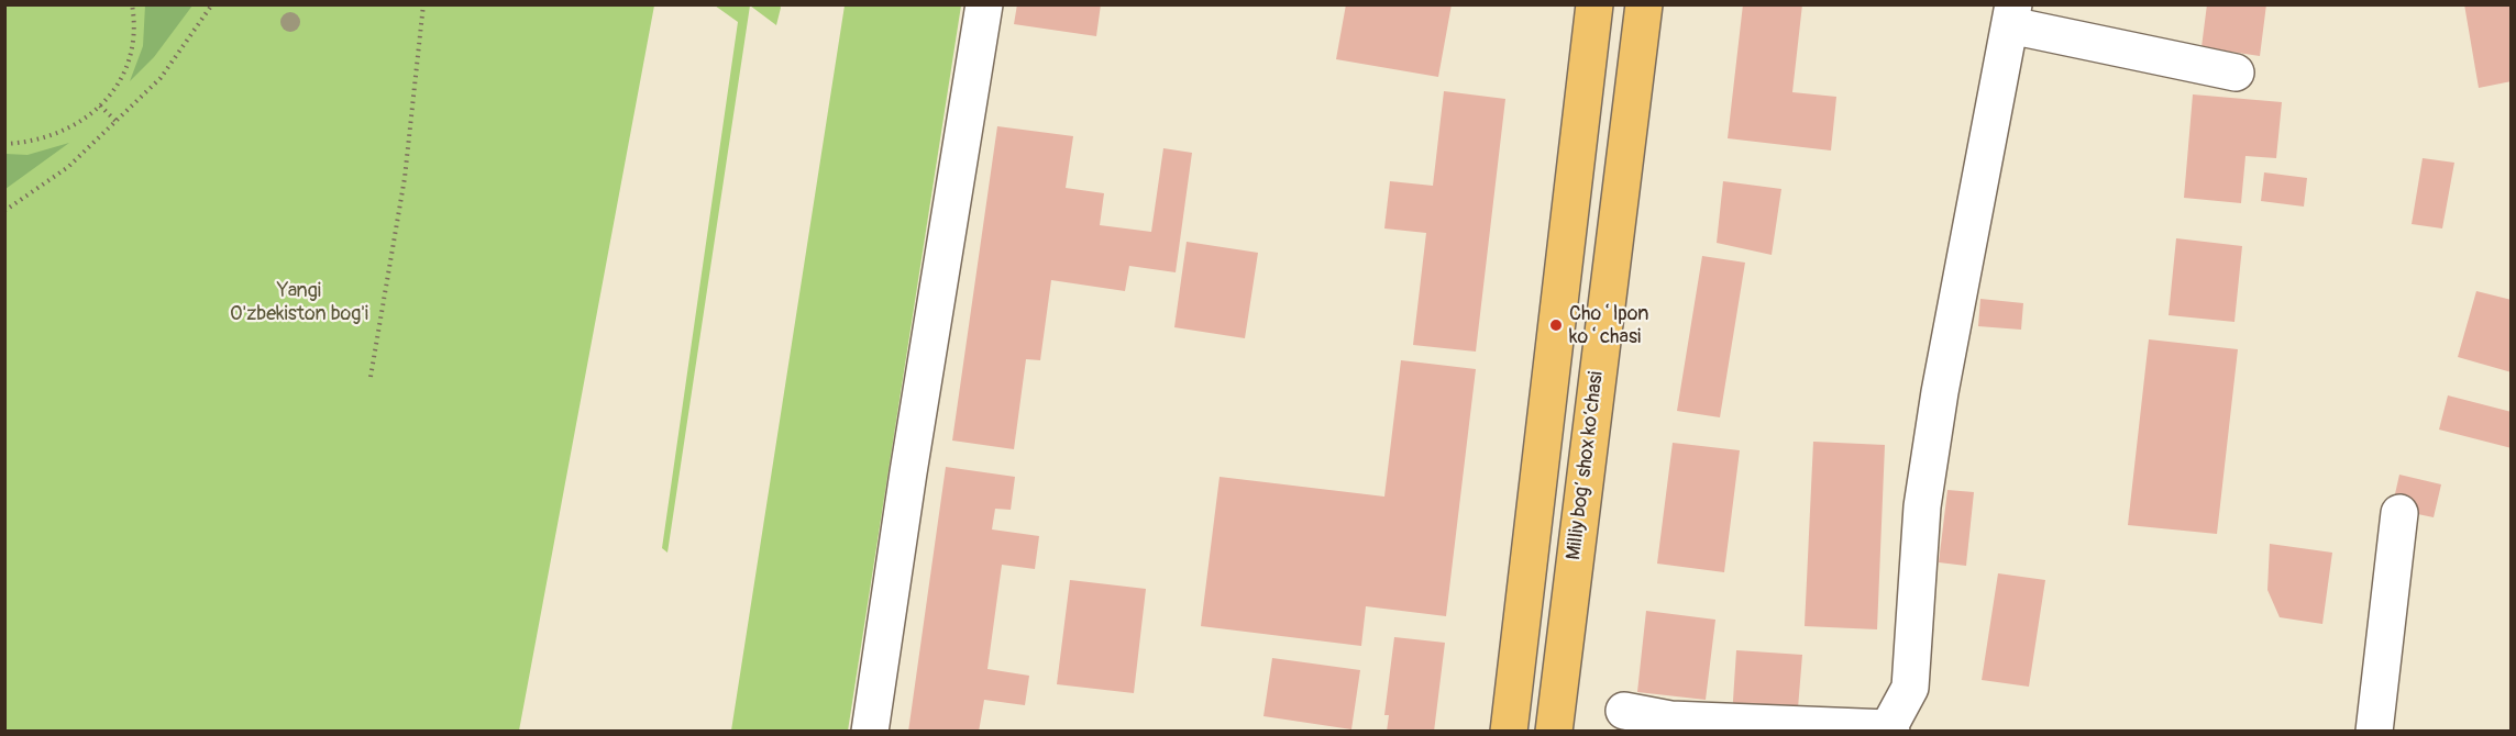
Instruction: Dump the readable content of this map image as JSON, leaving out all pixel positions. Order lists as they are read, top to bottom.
{
  "streets": {
    "main road": ["Milliy bog‘ shox ko‘chasi"]
  },
  "parks": ["Yangi O'zbekiston bog'i"],
  "places": ["Choʻlpon koʻchasi"]
}
